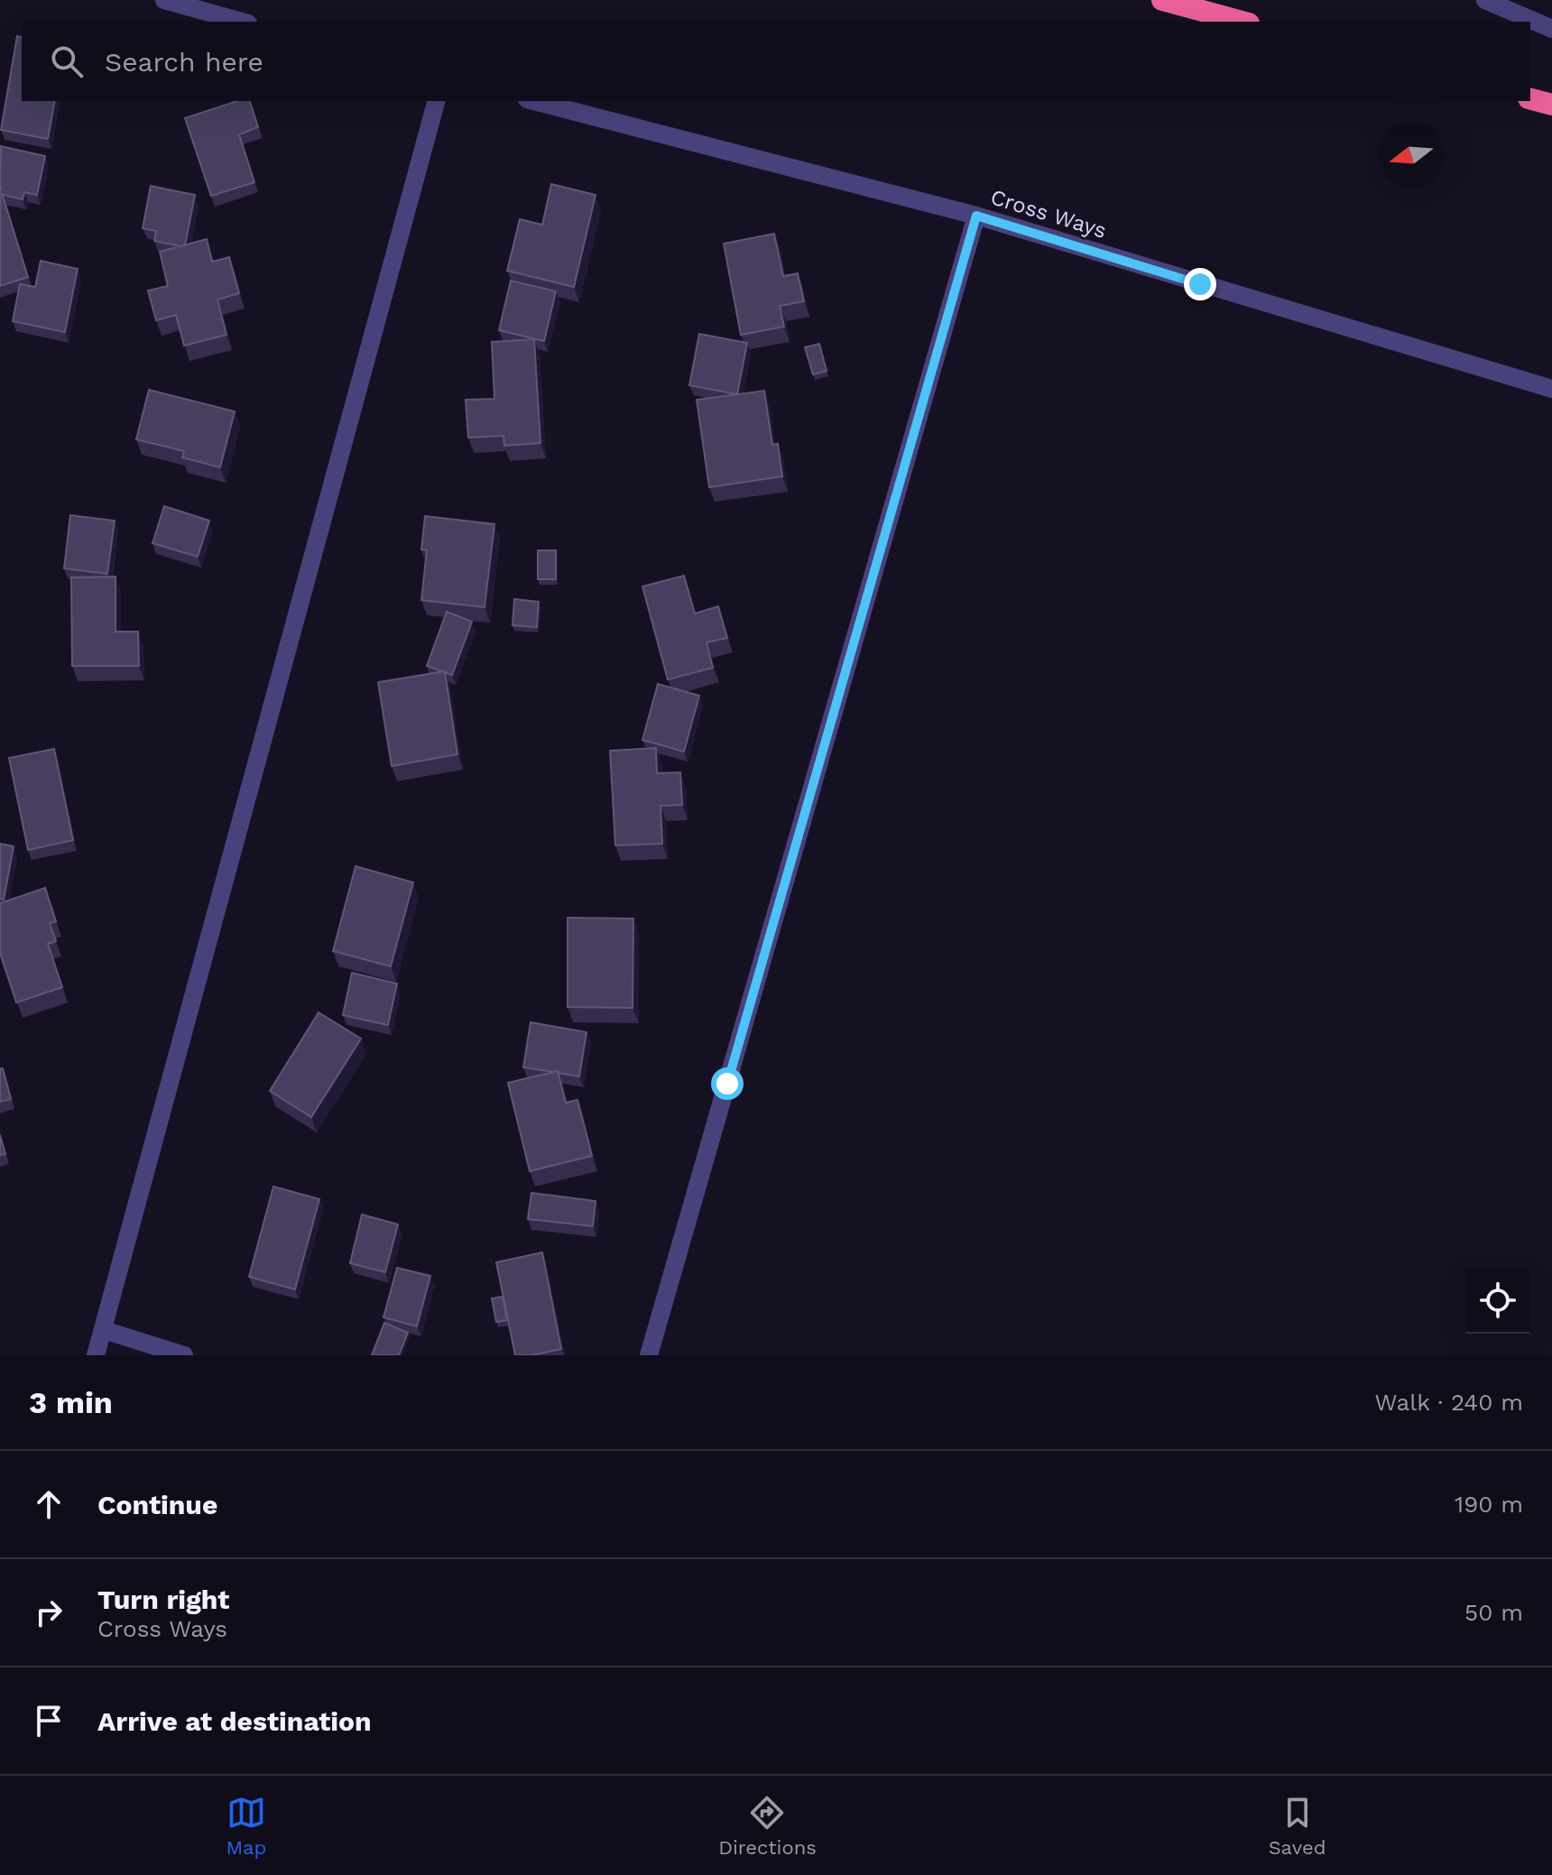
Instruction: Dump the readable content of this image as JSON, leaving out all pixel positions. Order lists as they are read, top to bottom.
{
  "streets": {
    "street": ["Cross Ways"]
  },
  "north": "left",
  "page": {
    "search": "Search here",
    "heading": ["3 min", "Walk · 240 m"],
    "list": [
      ["Continue", "190 m"],
      ["Turn right", "Cross Ways", "50 m"],
      "Arrive at destination"
    ],
    "nav": ["Map", "Directions", "Saved"]
  }
}
